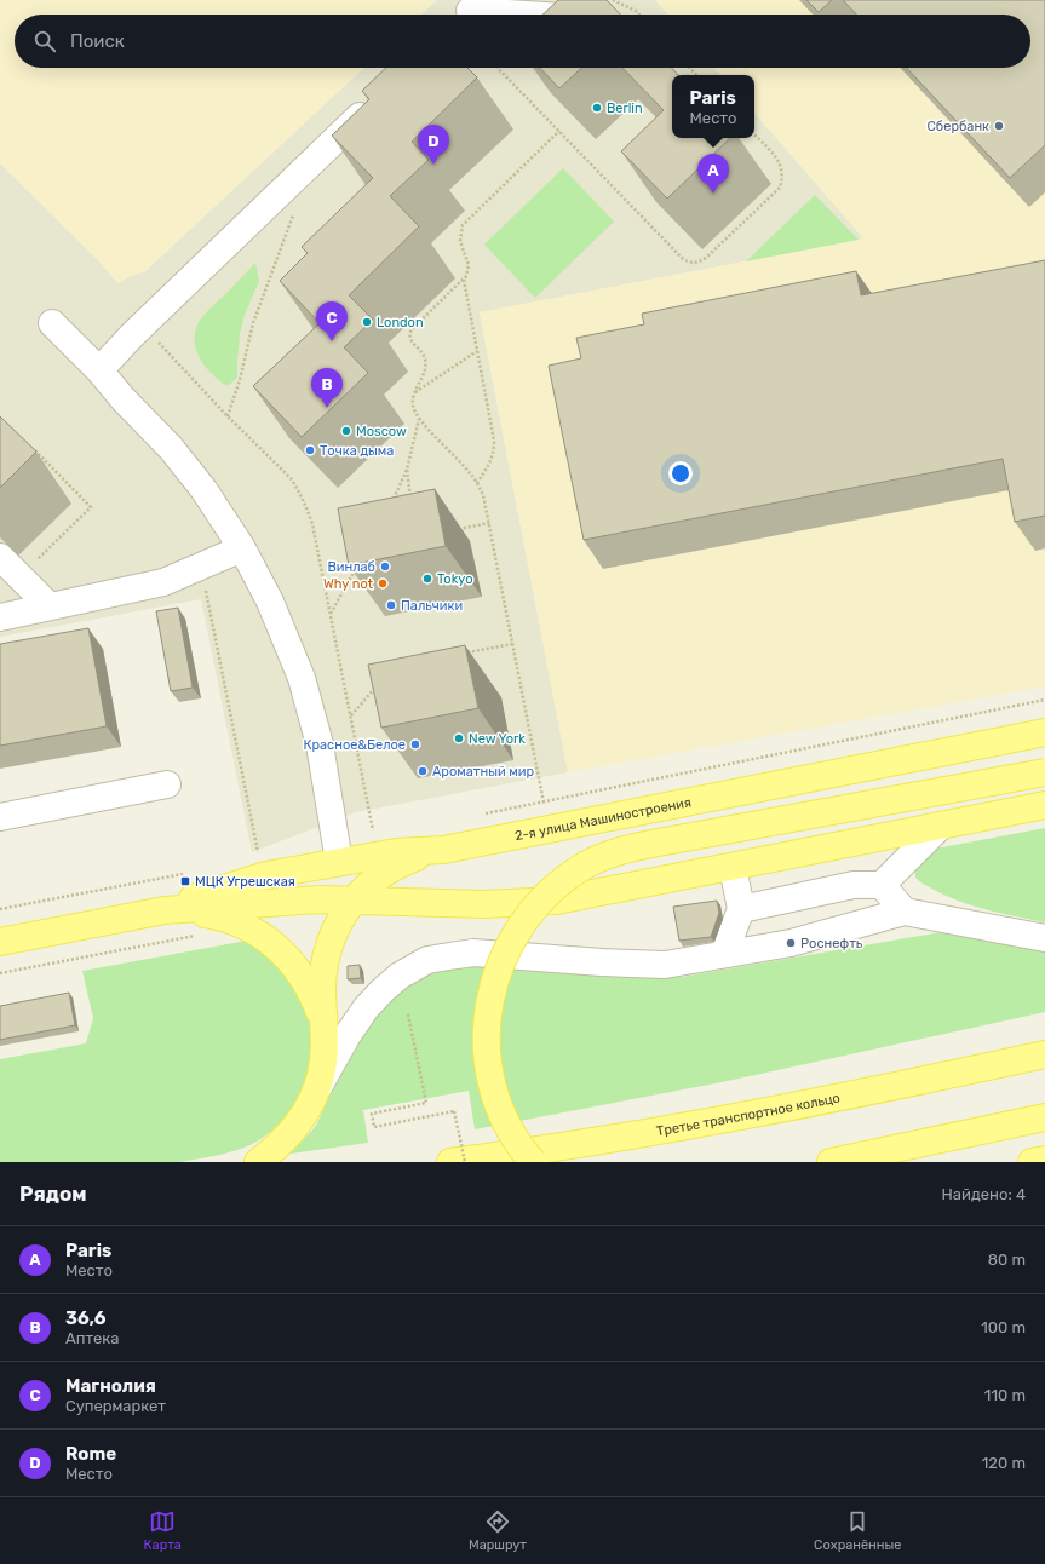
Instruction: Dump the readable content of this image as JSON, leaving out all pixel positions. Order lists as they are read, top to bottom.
{
  "streets": {
    "main road": ["2-я улица Машиностроения", "Третье транспортное кольцо"]
  },
  "places": {
    "other": [
      "Berlin",
      "Сбербанк",
      "London",
      "Moscow",
      "Точка дыма",
      "Винлаб",
      "Tokyo",
      "Why not",
      "Пальчики",
      "New York",
      "Красное&Белое",
      "Ароматный мир",
      "Роснефть"
    ],
    "transit": ["МЦК Угрешская"]
  },
  "page": {
    "search": "Поиск",
    "popup": ["Paris", "Место"],
    "pins": [
      "D",
      "A",
      "C",
      "B"
    ],
    "heading": ["Рядом", "Найдено: 4"],
    "list": [
      {
        "mark": "A",
        "name": "Paris",
        "note": "Место",
        "value": "80 m"
      },
      {
        "mark": "B",
        "name": "36,6",
        "note": "Аптека",
        "value": "100 m"
      },
      {
        "mark": "C",
        "name": "Магнолия",
        "note": "Супермаркет",
        "value": "110 m"
      },
      {
        "mark": "D",
        "name": "Rome",
        "note": "Место",
        "value": "120 m"
      }
    ],
    "nav": ["Карта", "Маршрут", "Сохранённые"]
  }
}
